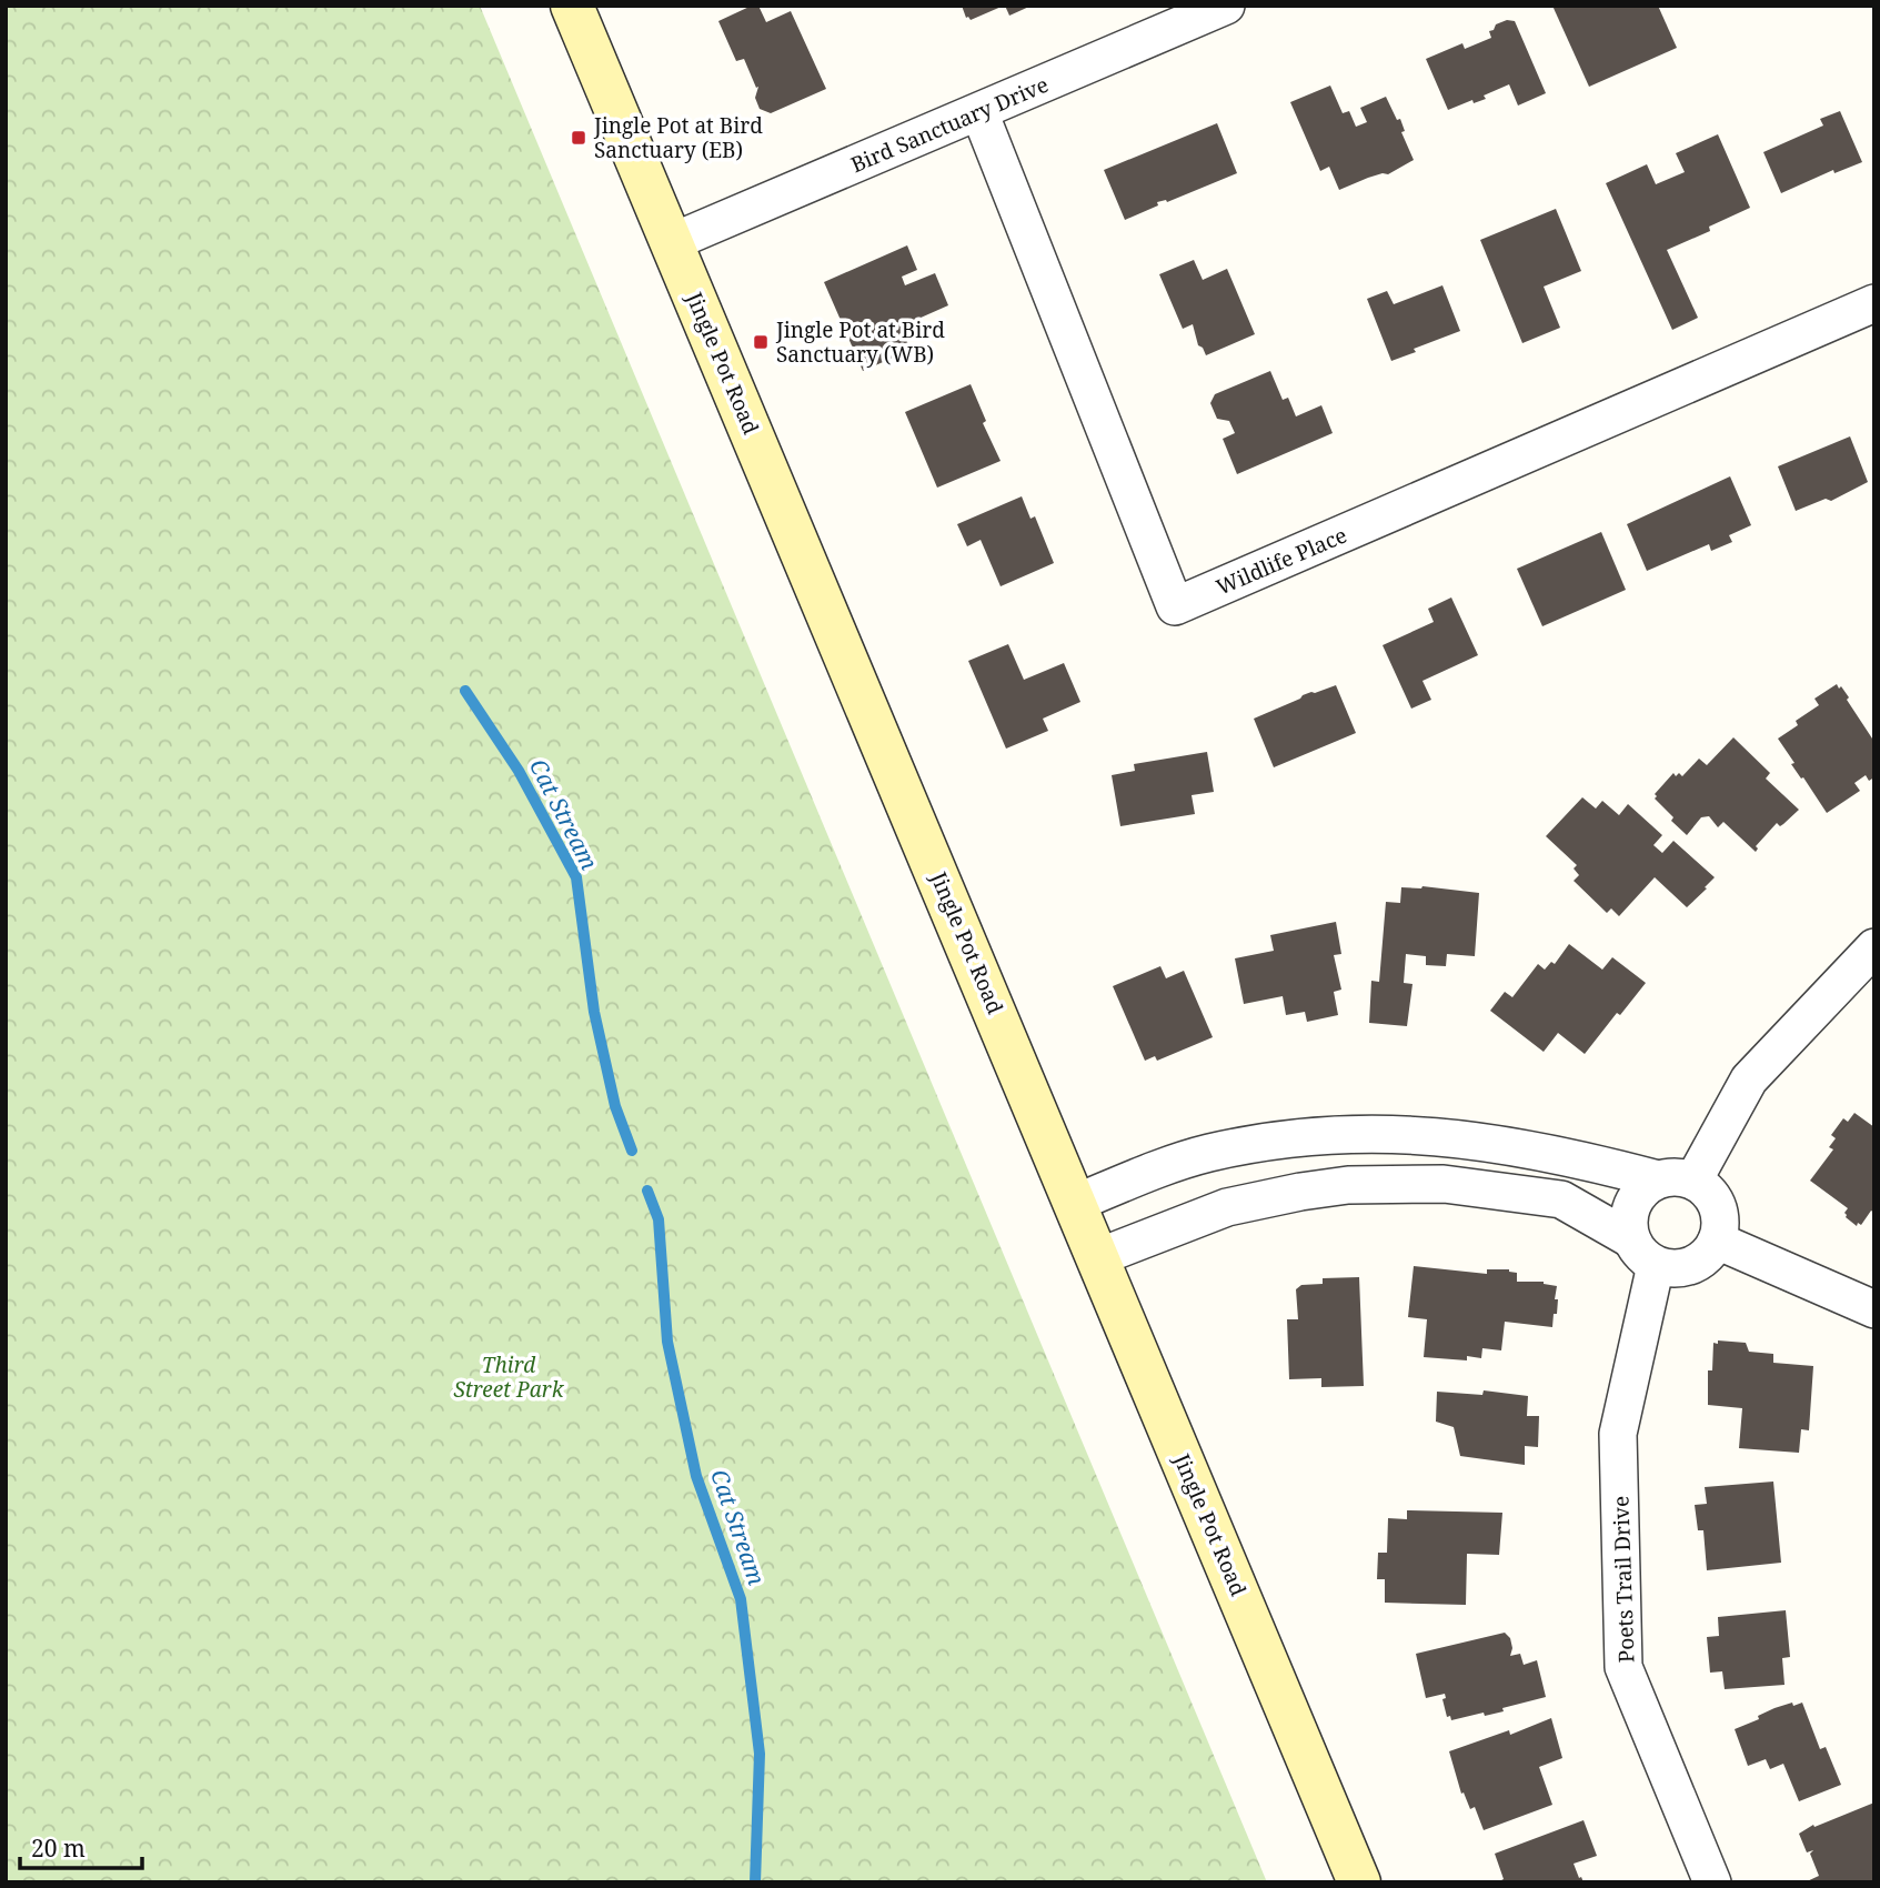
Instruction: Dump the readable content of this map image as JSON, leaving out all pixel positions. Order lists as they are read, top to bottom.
{
  "streets": {
    "street": [
      "Bird Sanctuary Drive",
      "Jingle Pot Road",
      "Wildlife Place",
      "Poets Trail Drive"
    ]
  },
  "crossings": [
    ["Bird Sanctuary Drive", "Jingle Pot Road"],
    ["Bird Sanctuary Drive", "Wildlife Place"]
  ],
  "water": ["Cat Stream"],
  "parks": ["Third Street Park"],
  "places": {
    "transit": ["Jingle Pot at Bird Sanctuary (EB)", "Jingle Pot at Bird Sanctuary (WB)"]
  },
  "scale_bar": "20 m"
}
